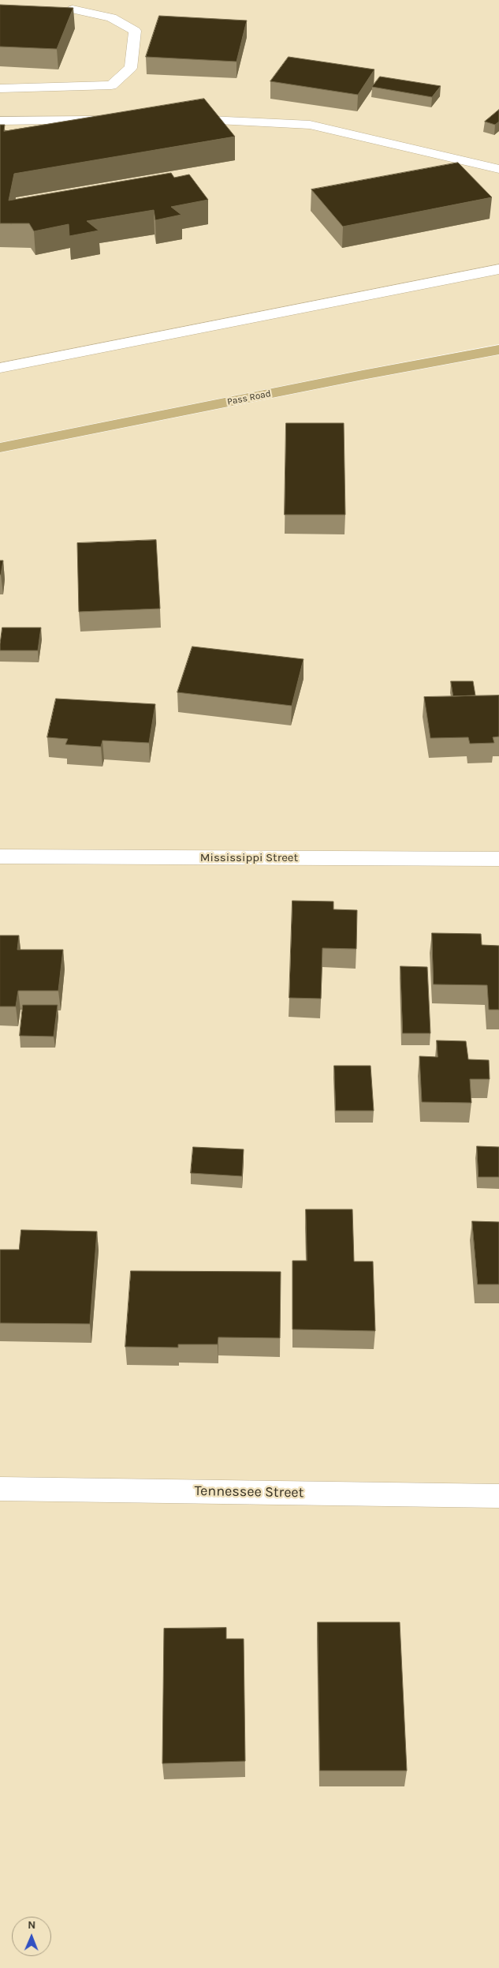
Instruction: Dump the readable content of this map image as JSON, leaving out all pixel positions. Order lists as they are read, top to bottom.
{
  "streets": {
    "main road": ["Pass Road"],
    "street": ["Mississippi Street", "Tennessee Street"]
  },
  "north": "top"
}
